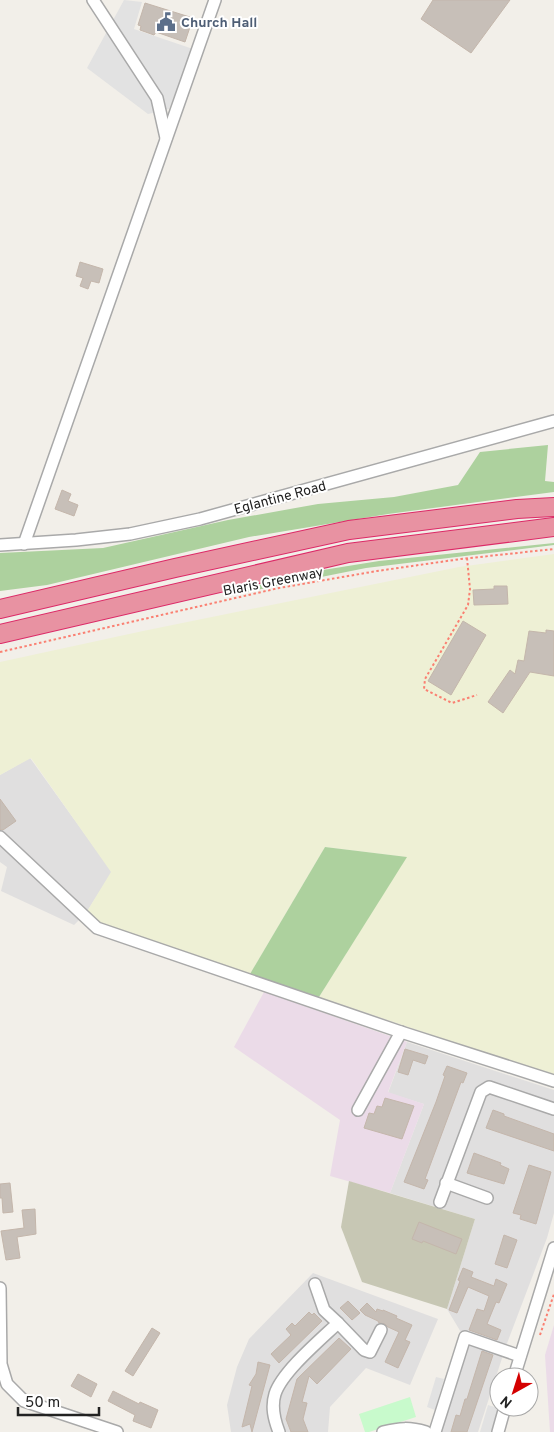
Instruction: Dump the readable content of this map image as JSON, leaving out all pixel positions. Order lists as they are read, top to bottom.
{
  "streets": {
    "street": ["Eglantine Road"],
    "path": ["Blaris Greenway"]
  },
  "places": {
    "public building": ["Church Hall"]
  },
  "scale_bar": "50 m",
  "north": "bottom left"
}
